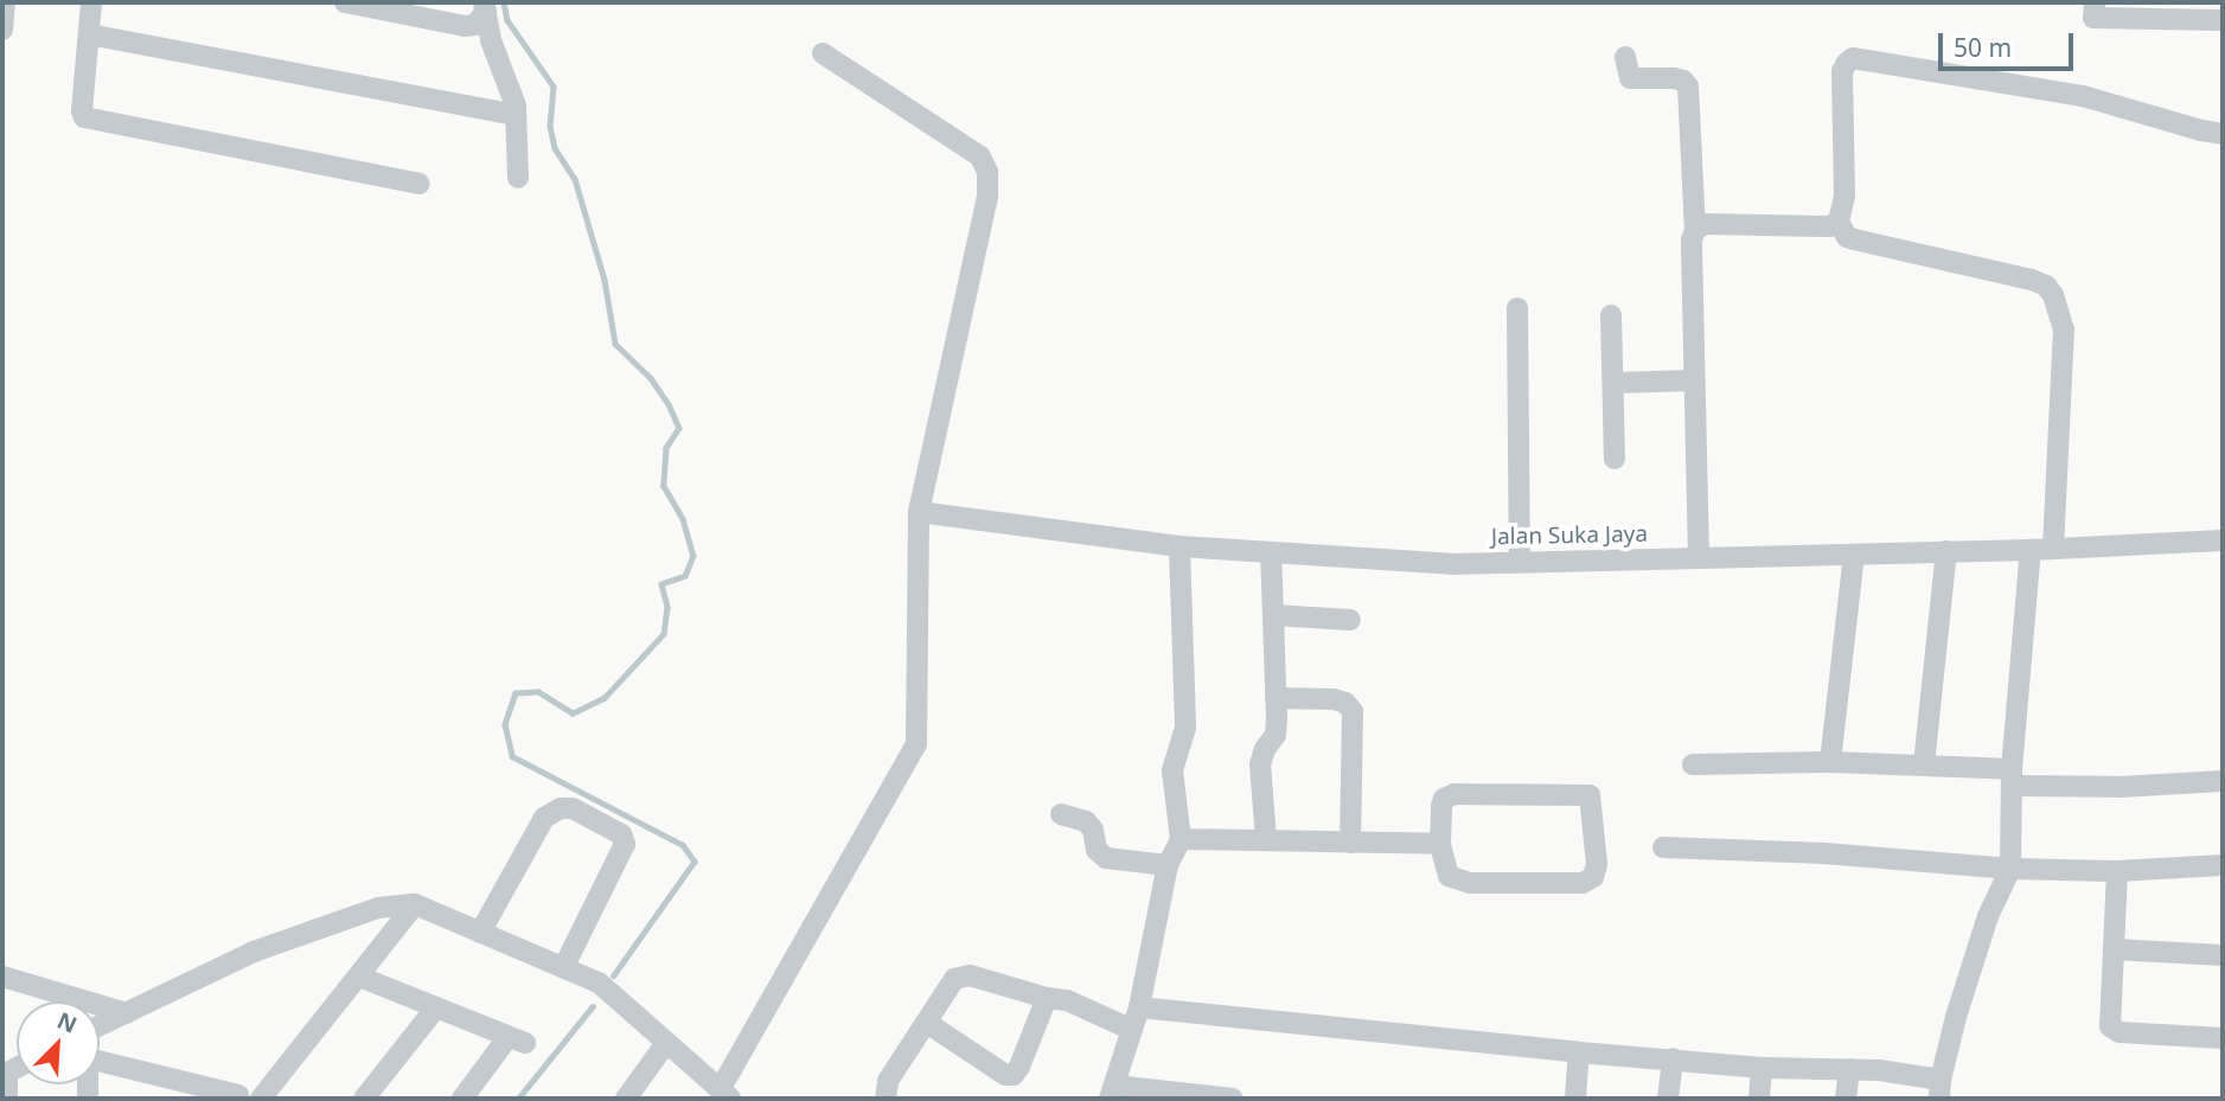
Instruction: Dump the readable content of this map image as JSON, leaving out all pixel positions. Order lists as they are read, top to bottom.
{
  "streets": {
    "street": ["Jalan Suka Jaya"]
  },
  "scale_bar": "50 m",
  "north": "top right"
}
